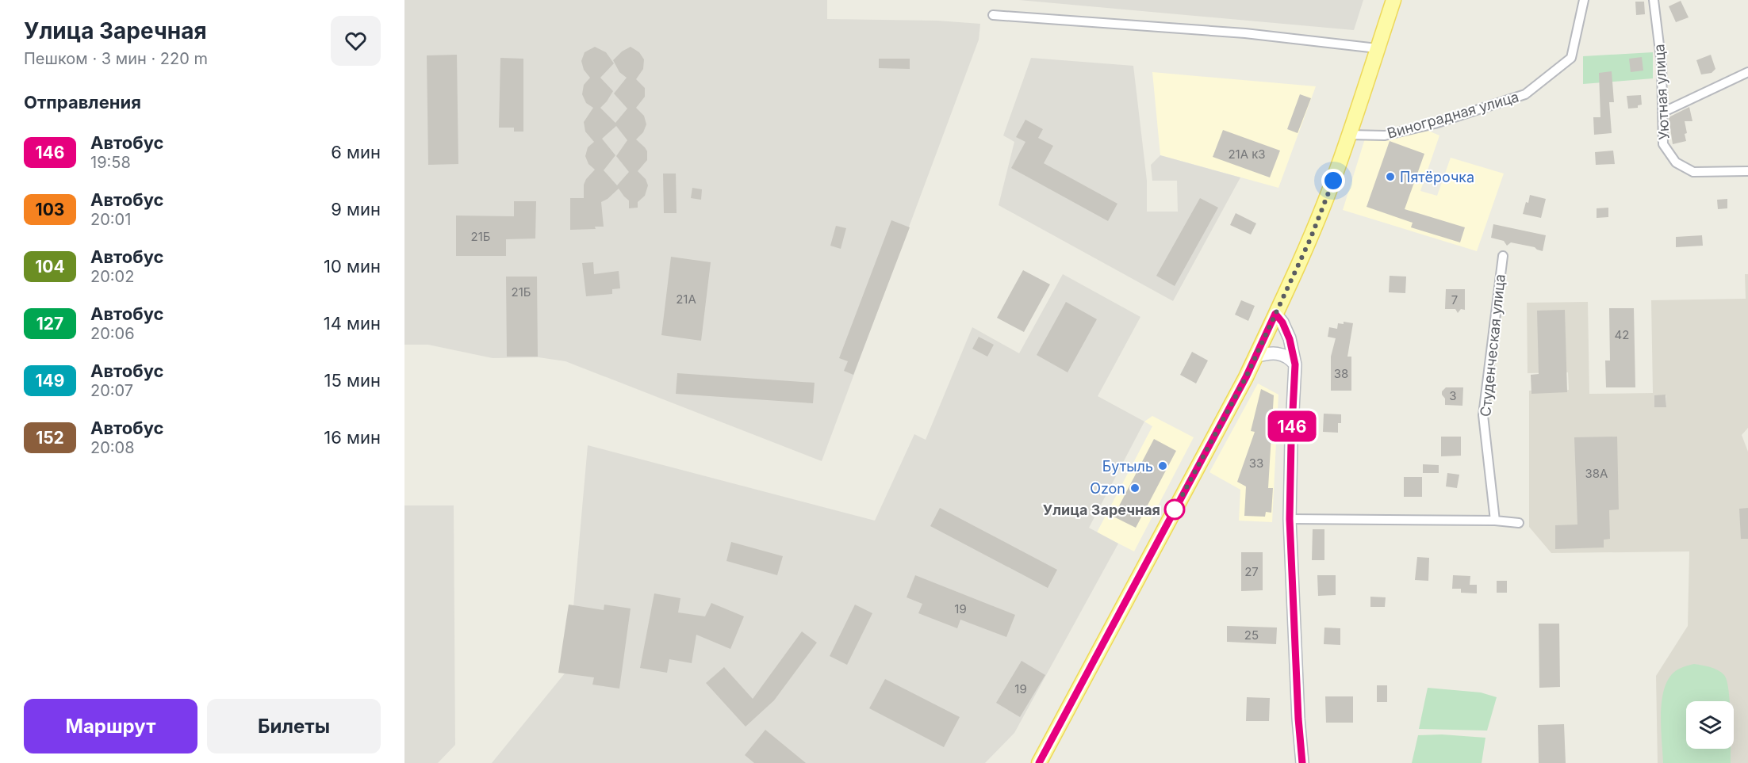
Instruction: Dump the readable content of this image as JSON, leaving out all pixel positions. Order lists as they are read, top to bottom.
{
  "streets": {
    "street": ["Уютная улица", "Виноградная улица", "Студенческая улица"]
  },
  "places": [
    "Пятёрочка",
    "Бутыль",
    "Ozon",
    "Улица Заречная"
  ],
  "lines": ["bus line 146"],
  "house_numbers": [
    "21А к3",
    "21Б",
    "21Б",
    "21А",
    "7",
    "42",
    "38",
    "3",
    "33",
    "38А",
    "27",
    "19",
    "25",
    "19"
  ],
  "page": {
    "heading": [
      ["Улица Заречная", "Пешком · 3 мин · 220 m"],
      "Отправления"
    ],
    "on_map": "146",
    "list": [
      {
        "mark": "146",
        "name": "Автобус",
        "note": "19:58",
        "value": "6 мин"
      },
      {
        "mark": "103",
        "name": "Автобус",
        "note": "20:01",
        "value": "9 мин"
      },
      {
        "mark": "104",
        "name": "Автобус",
        "note": "20:02",
        "value": "10 мин"
      },
      {
        "mark": "127",
        "name": "Автобус",
        "note": "20:06",
        "value": "14 мин"
      },
      {
        "mark": "149",
        "name": "Автобус",
        "note": "20:07",
        "value": "15 мин"
      },
      {
        "mark": "152",
        "name": "Автобус",
        "note": "20:08",
        "value": "16 мин"
      }
    ],
    "buttons": ["Маршрут", "Билеты"]
  }
}
